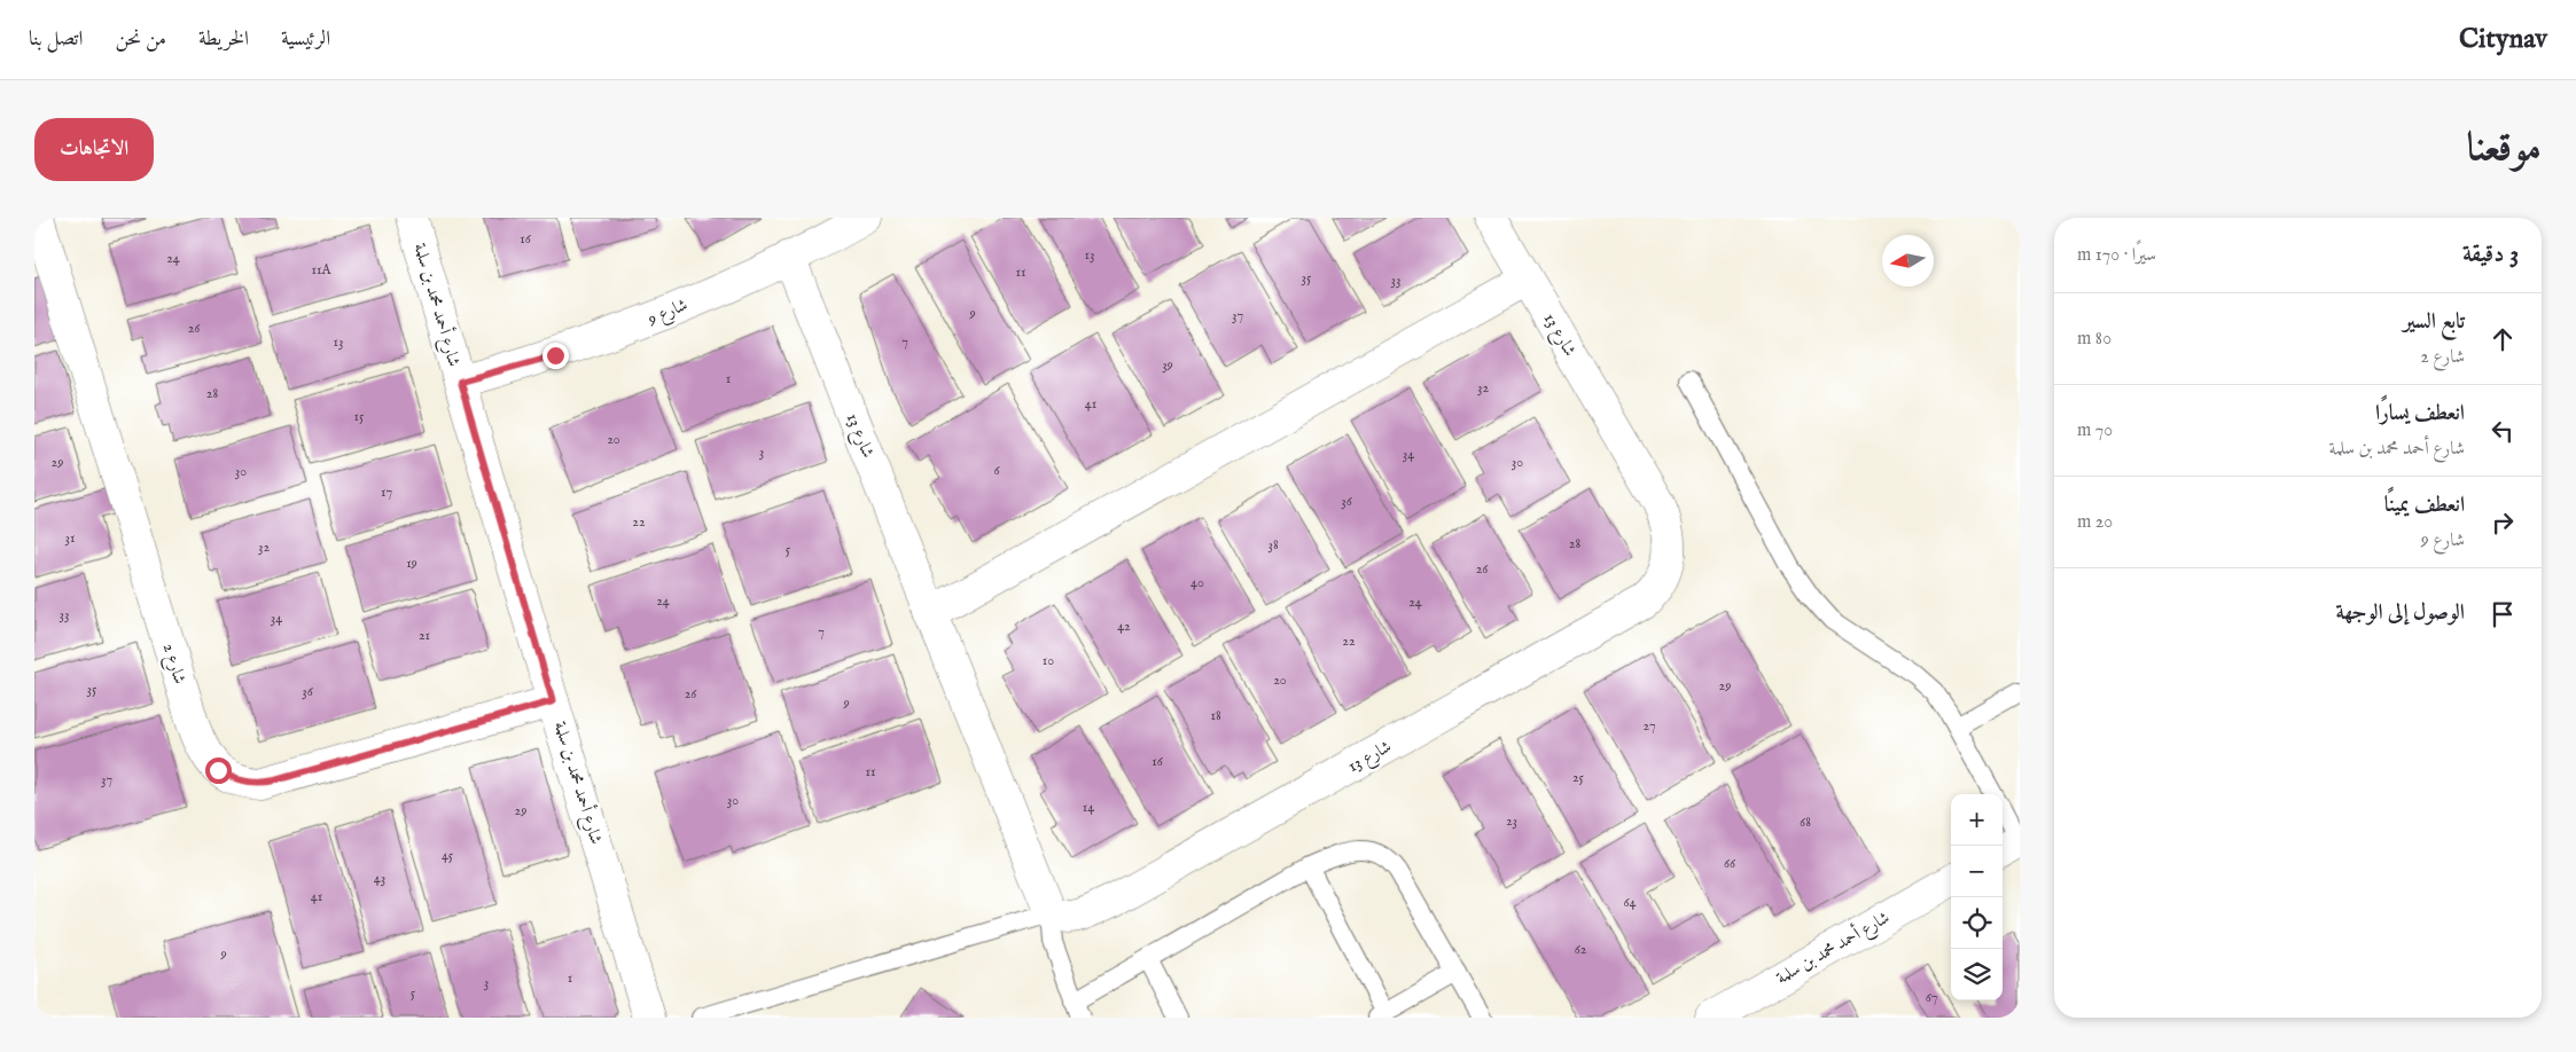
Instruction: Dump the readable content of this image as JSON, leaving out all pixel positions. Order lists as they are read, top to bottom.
{
  "streets": {
    "street": [
      "شارع أحمد محمد بن سلمة",
      "شارع 9",
      "شارع 13",
      "شارع 2"
    ]
  },
  "crossings": [
    ["شارع أحمد محمد بن سلمة", "شارع 9"],
    ["شارع أحمد محمد بن سلمة", "شارع 2"],
    ["شارع 9", "شارع 13"]
  ],
  "house_numbers": [
    "16",
    "13",
    "24",
    "11A",
    "11",
    "35",
    "33",
    "9",
    "37",
    "26",
    "13",
    "7",
    "39",
    "1",
    "32",
    "28",
    "41",
    "15",
    "20",
    "3",
    "34",
    "29",
    "30",
    "6",
    "30",
    "17",
    "36",
    "22",
    "31",
    "28",
    "38",
    "32",
    "5",
    "19",
    "26",
    "40",
    "24",
    "24",
    "33",
    "34",
    "42",
    "7",
    "21",
    "22",
    "10",
    "20",
    "29",
    "35",
    "36",
    "26",
    "9",
    "18",
    "27",
    "16",
    "11",
    "25",
    "37",
    "30",
    "14",
    "29",
    "23",
    "68",
    "45",
    "66",
    "43",
    "41",
    "64",
    "62",
    "9",
    "1",
    "3",
    "5",
    "67"
  ],
  "north": "left",
  "page": {
    "header": "Citynav",
    "nav": [
      "الرئيسية",
      "الخريطة",
      "من نحن",
      "اتصل بنا"
    ],
    "title": "موقعنا",
    "buttons": "الاتجاهات",
    "heading": ["3 دقيقة", "سيرًا · 170 m"],
    "list": [
      ["تابع السير", "شارع 2", "80 m"],
      ["انعطف يسارًا", "شارع أحمد محمد بن سلمة", "70 m"],
      ["انعطف يمينًا", "شارع 9", "20 m"],
      "الوصول إلى الوجهة"
    ],
    "map_buttons": ["+", "−"]
  }
}
